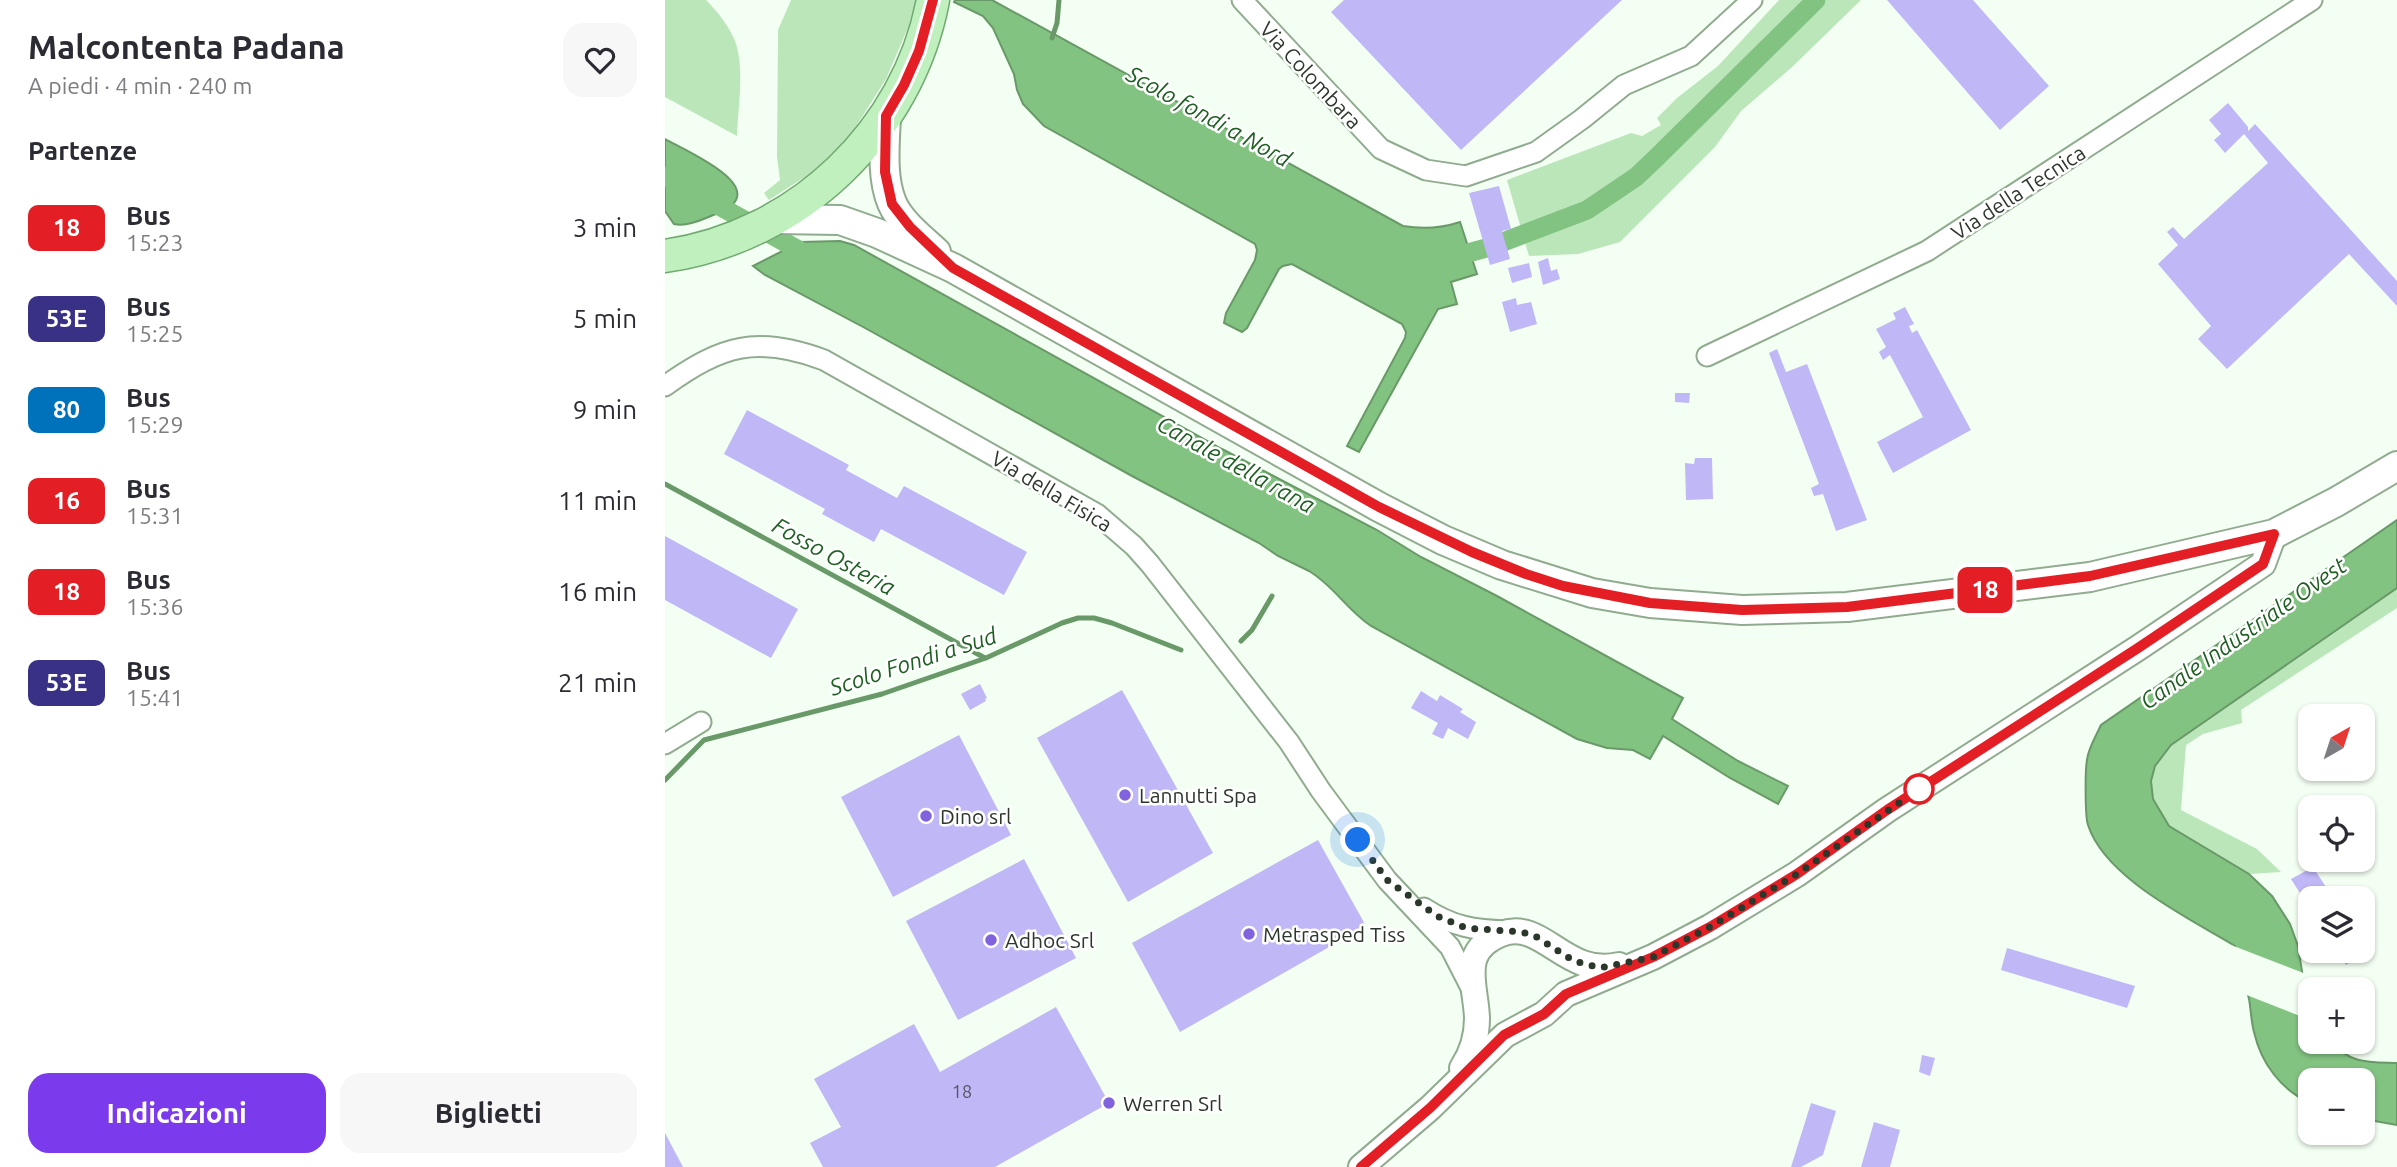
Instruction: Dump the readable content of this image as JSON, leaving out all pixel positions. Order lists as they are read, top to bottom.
{
  "streets": {
    "street": ["Via Colombara", "Via della Tecnica", "Via della Fisica"]
  },
  "water": [
    "Scolo fondi a Nord",
    "Canale della rana",
    "Fosso Osteria",
    "Canale Industriale Ovest",
    "Scolo Fondi a Sud"
  ],
  "places": [
    "Lannutti Spa",
    "Dino srl",
    "Metrasped Tiss",
    "Adhoc Srl",
    "Werren Srl"
  ],
  "lines": ["bus line 18"],
  "house_numbers": ["18"],
  "north": "top right",
  "page": {
    "heading": [
      ["Malcontenta Padana", "A piedi · 4 min · 240 m"],
      "Partenze"
    ],
    "on_map": "18",
    "list": [
      {
        "mark": "18",
        "name": "Bus",
        "note": "15:23",
        "value": "3 min"
      },
      {
        "mark": "53E",
        "name": "Bus",
        "note": "15:25",
        "value": "5 min"
      },
      {
        "mark": "80",
        "name": "Bus",
        "note": "15:29",
        "value": "9 min"
      },
      {
        "mark": "16",
        "name": "Bus",
        "note": "15:31",
        "value": "11 min"
      },
      {
        "mark": "18",
        "name": "Bus",
        "note": "15:36",
        "value": "16 min"
      },
      {
        "mark": "53E",
        "name": "Bus",
        "note": "15:41",
        "value": "21 min"
      }
    ],
    "map_buttons": ["+", "−"],
    "buttons": ["Indicazioni", "Biglietti"]
  }
}
